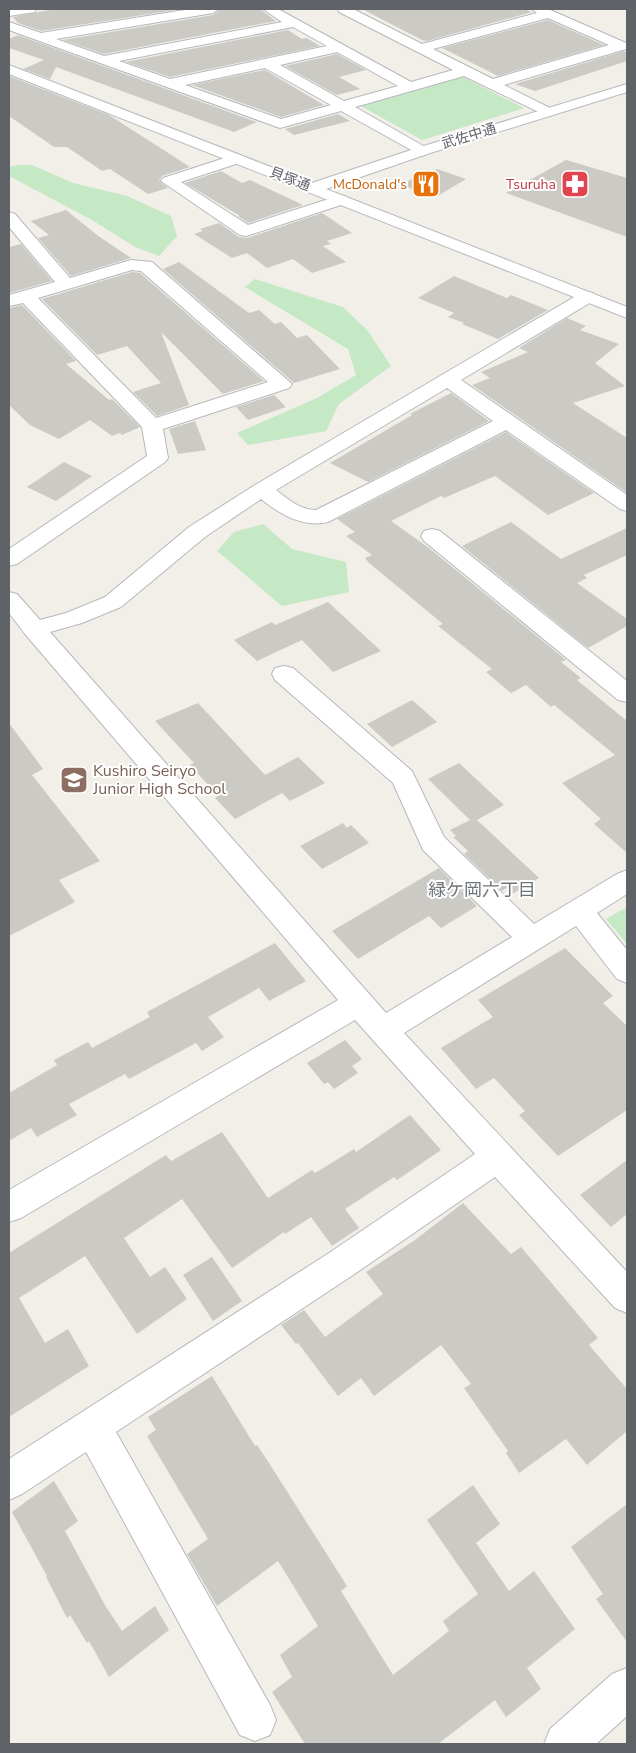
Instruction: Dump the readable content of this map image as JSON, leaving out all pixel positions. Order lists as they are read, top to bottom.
{
  "streets": {
    "street": ["武佐中通", "貝塚通"]
  },
  "crossings": [
    ["武佐中通", "貝塚通"]
  ],
  "districts": ["緑ケ岡六丁目"],
  "places": {
    "restaurant": ["McDonald's"],
    "pharmacy": ["Tsuruha"],
    "school or university": ["Kushiro Seiryo Junior High School"]
  }
}
